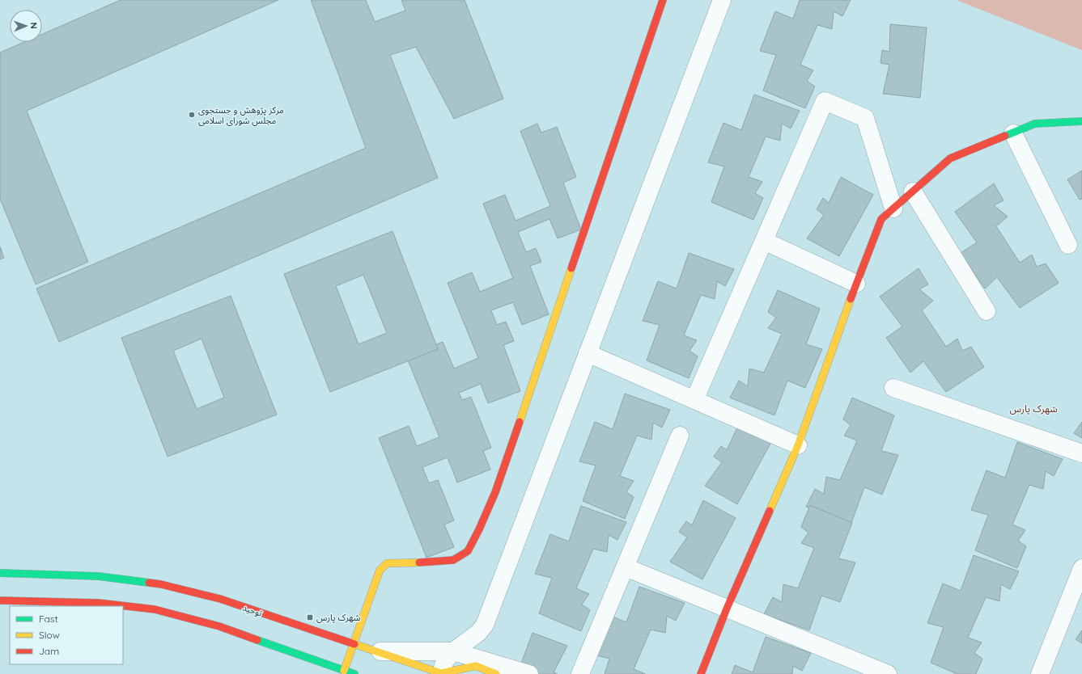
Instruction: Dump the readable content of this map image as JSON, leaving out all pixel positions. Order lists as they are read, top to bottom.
{
  "streets": {
    "street": ["توحید"]
  },
  "districts": ["شهرک پارس"],
  "places": {
    "other": ["مرکز پژوهش و جستجوی مجلس شورای اسلامی"],
    "transit": ["شهرک پارس"]
  },
  "legend": ["Fast", "Slow", "Jam"],
  "north": "right"
}
